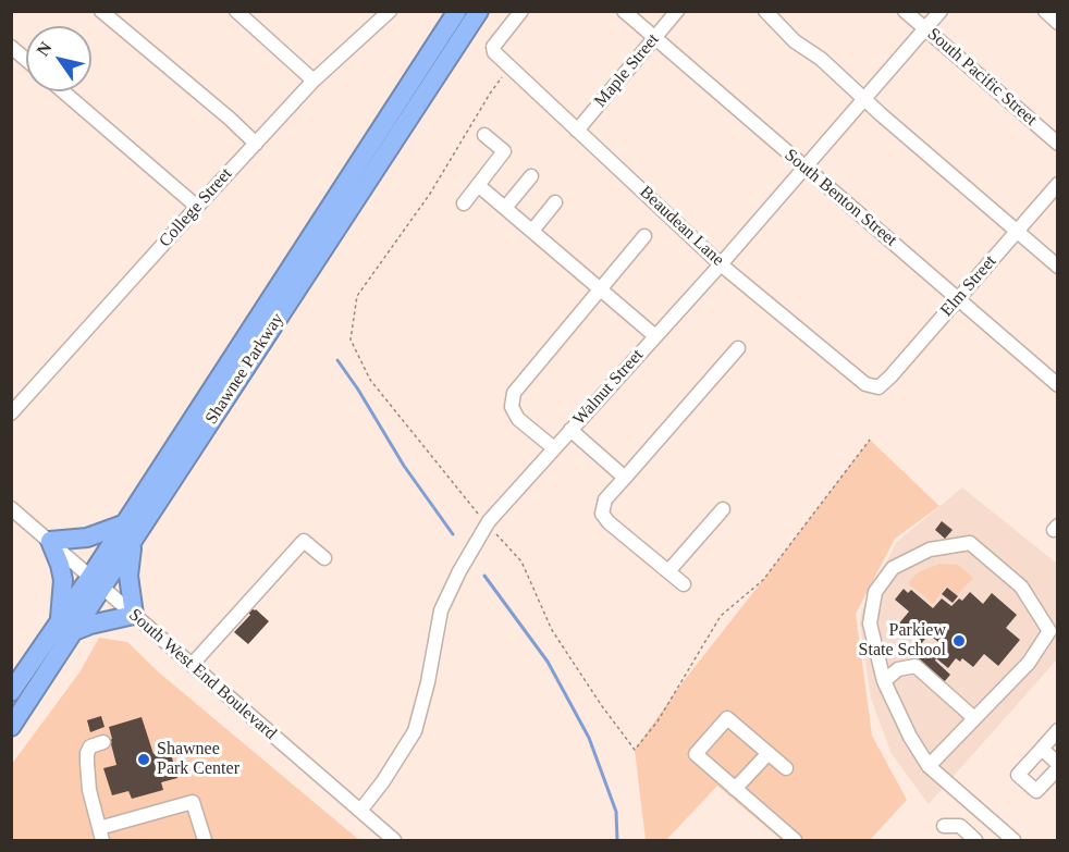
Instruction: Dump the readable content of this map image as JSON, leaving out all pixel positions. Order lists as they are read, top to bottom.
{
  "streets": {
    "highway": ["Shawnee Parkway"],
    "street": [
      "Maple Street",
      "South Pacific Street",
      "South Benton Street",
      "College Street",
      "Beaudean Lane",
      "Elm Street",
      "Walnut Street",
      "South West End Boulevard"
    ]
  },
  "crossings": [
    ["Maple Street", "South Benton Street"],
    ["Maple Street", "Beaudean Lane"],
    ["South Pacific Street", "Walnut Street"],
    ["South Benton Street", "Elm Street"],
    ["South Benton Street", "Walnut Street"],
    ["Beaudean Lane", "Elm Street"],
    ["Beaudean Lane", "Walnut Street"],
    ["Shawnee Parkway", "South West End Boulevard"],
    ["Walnut Street", "South West End Boulevard"]
  ],
  "places": ["Parkiew State School", "Shawnee Park Center"],
  "north": "top left"
}
